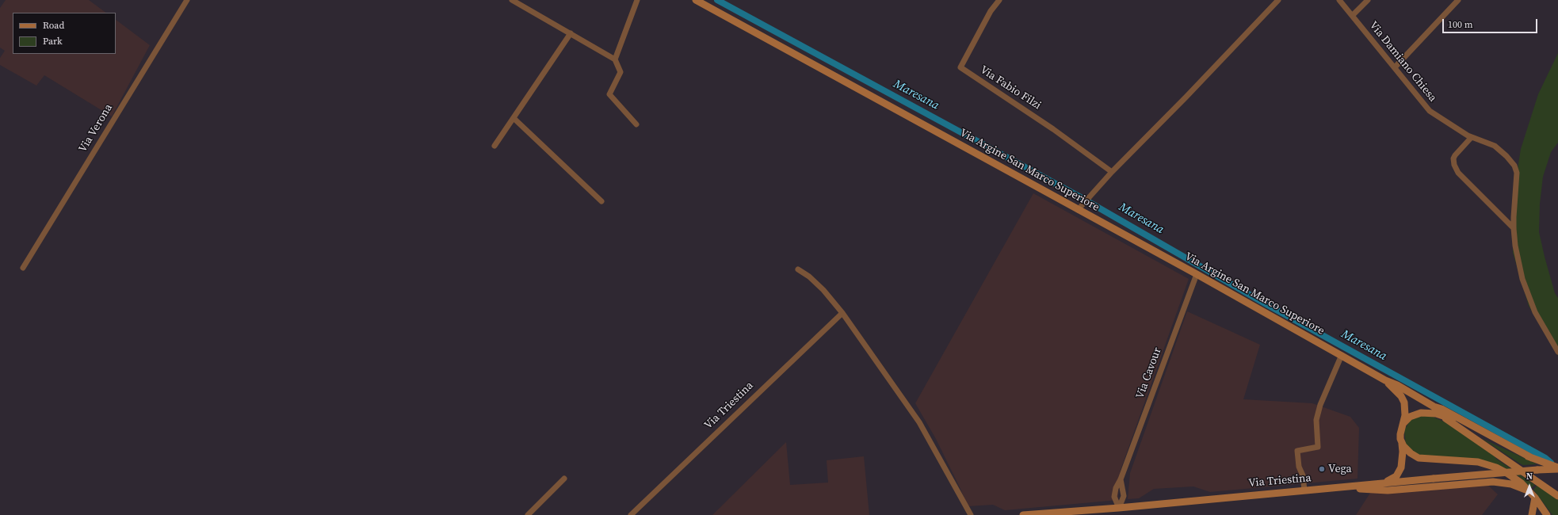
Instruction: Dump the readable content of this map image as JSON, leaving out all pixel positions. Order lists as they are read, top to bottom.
{
  "streets": {
    "street": [
      "Via Damiano Chiesa",
      "Via Fabio Filzi",
      "Via Verona",
      "Via Argine San Marco Superiore",
      "Via Cavour",
      "Via Triestina"
    ]
  },
  "crossings": [
    ["Via Argine San Marco Superiore", "Via Cavour"],
    ["Via Cavour", "Via Triestina"]
  ],
  "water": ["Maresana"],
  "places": ["Vega"],
  "legend": ["Road", "Park"],
  "scale_bar": "100 m",
  "north": "top"
}
